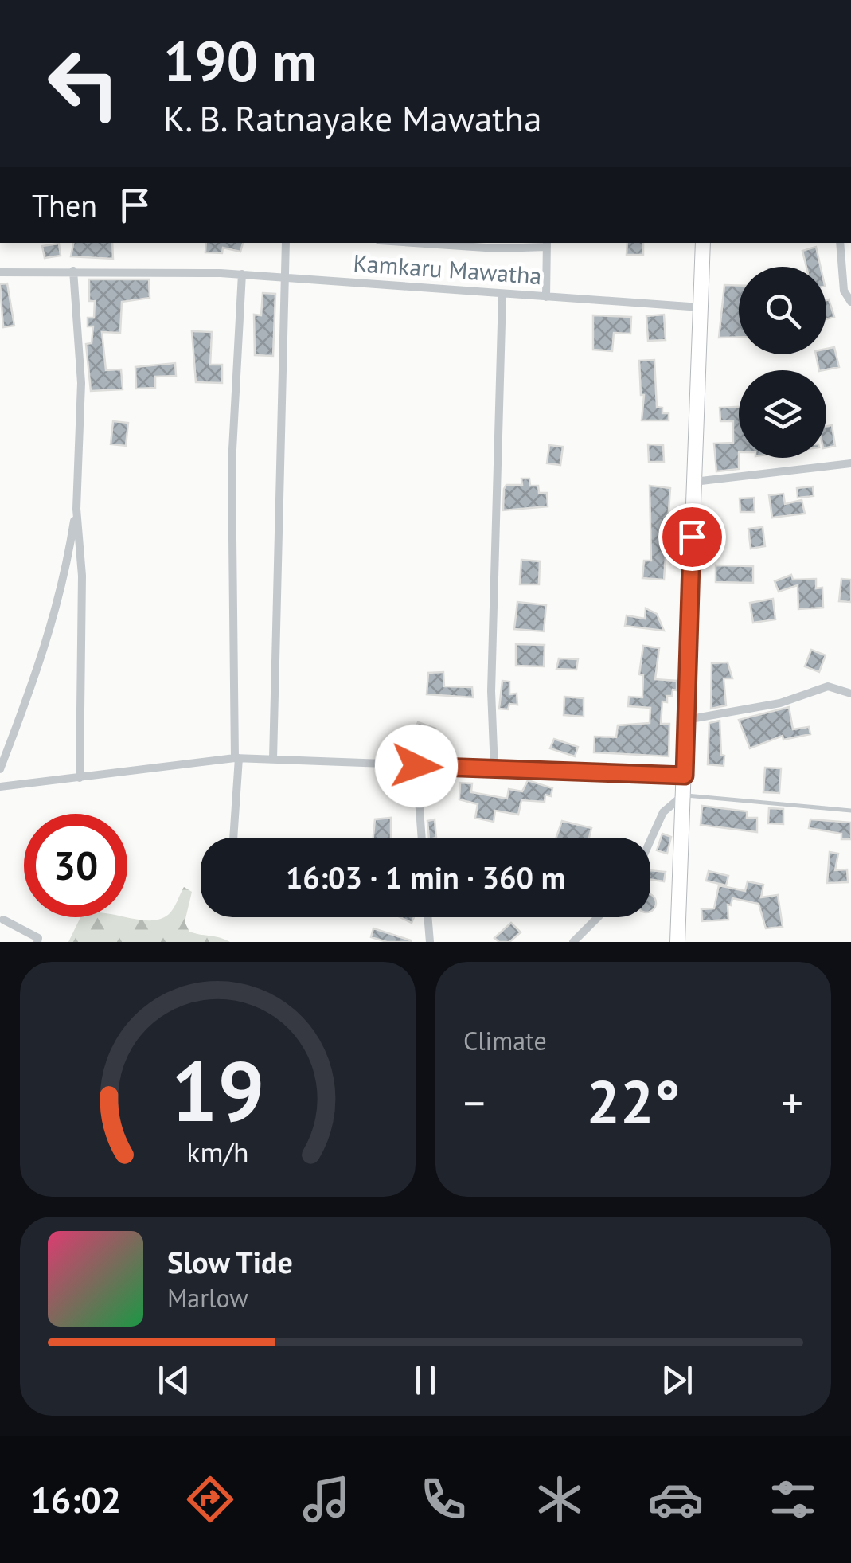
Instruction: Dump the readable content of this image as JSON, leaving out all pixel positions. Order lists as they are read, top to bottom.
{
  "streets": {
    "street": ["Kamkaru Mawatha"]
  },
  "page": {
    "turn": ["190 m", "K. B. Ratnayake Mawatha"],
    "then": "Then",
    "limit": "30",
    "trip": "16:03 · 1 min · 360 m",
    "tile": "Climate",
    "heat": ["−", "22°", "+"],
    "song": ["Slow Tide", "Marlow"],
    "tabs": "16:02",
    "gauge": ["19", "km/h"]
  }
}
